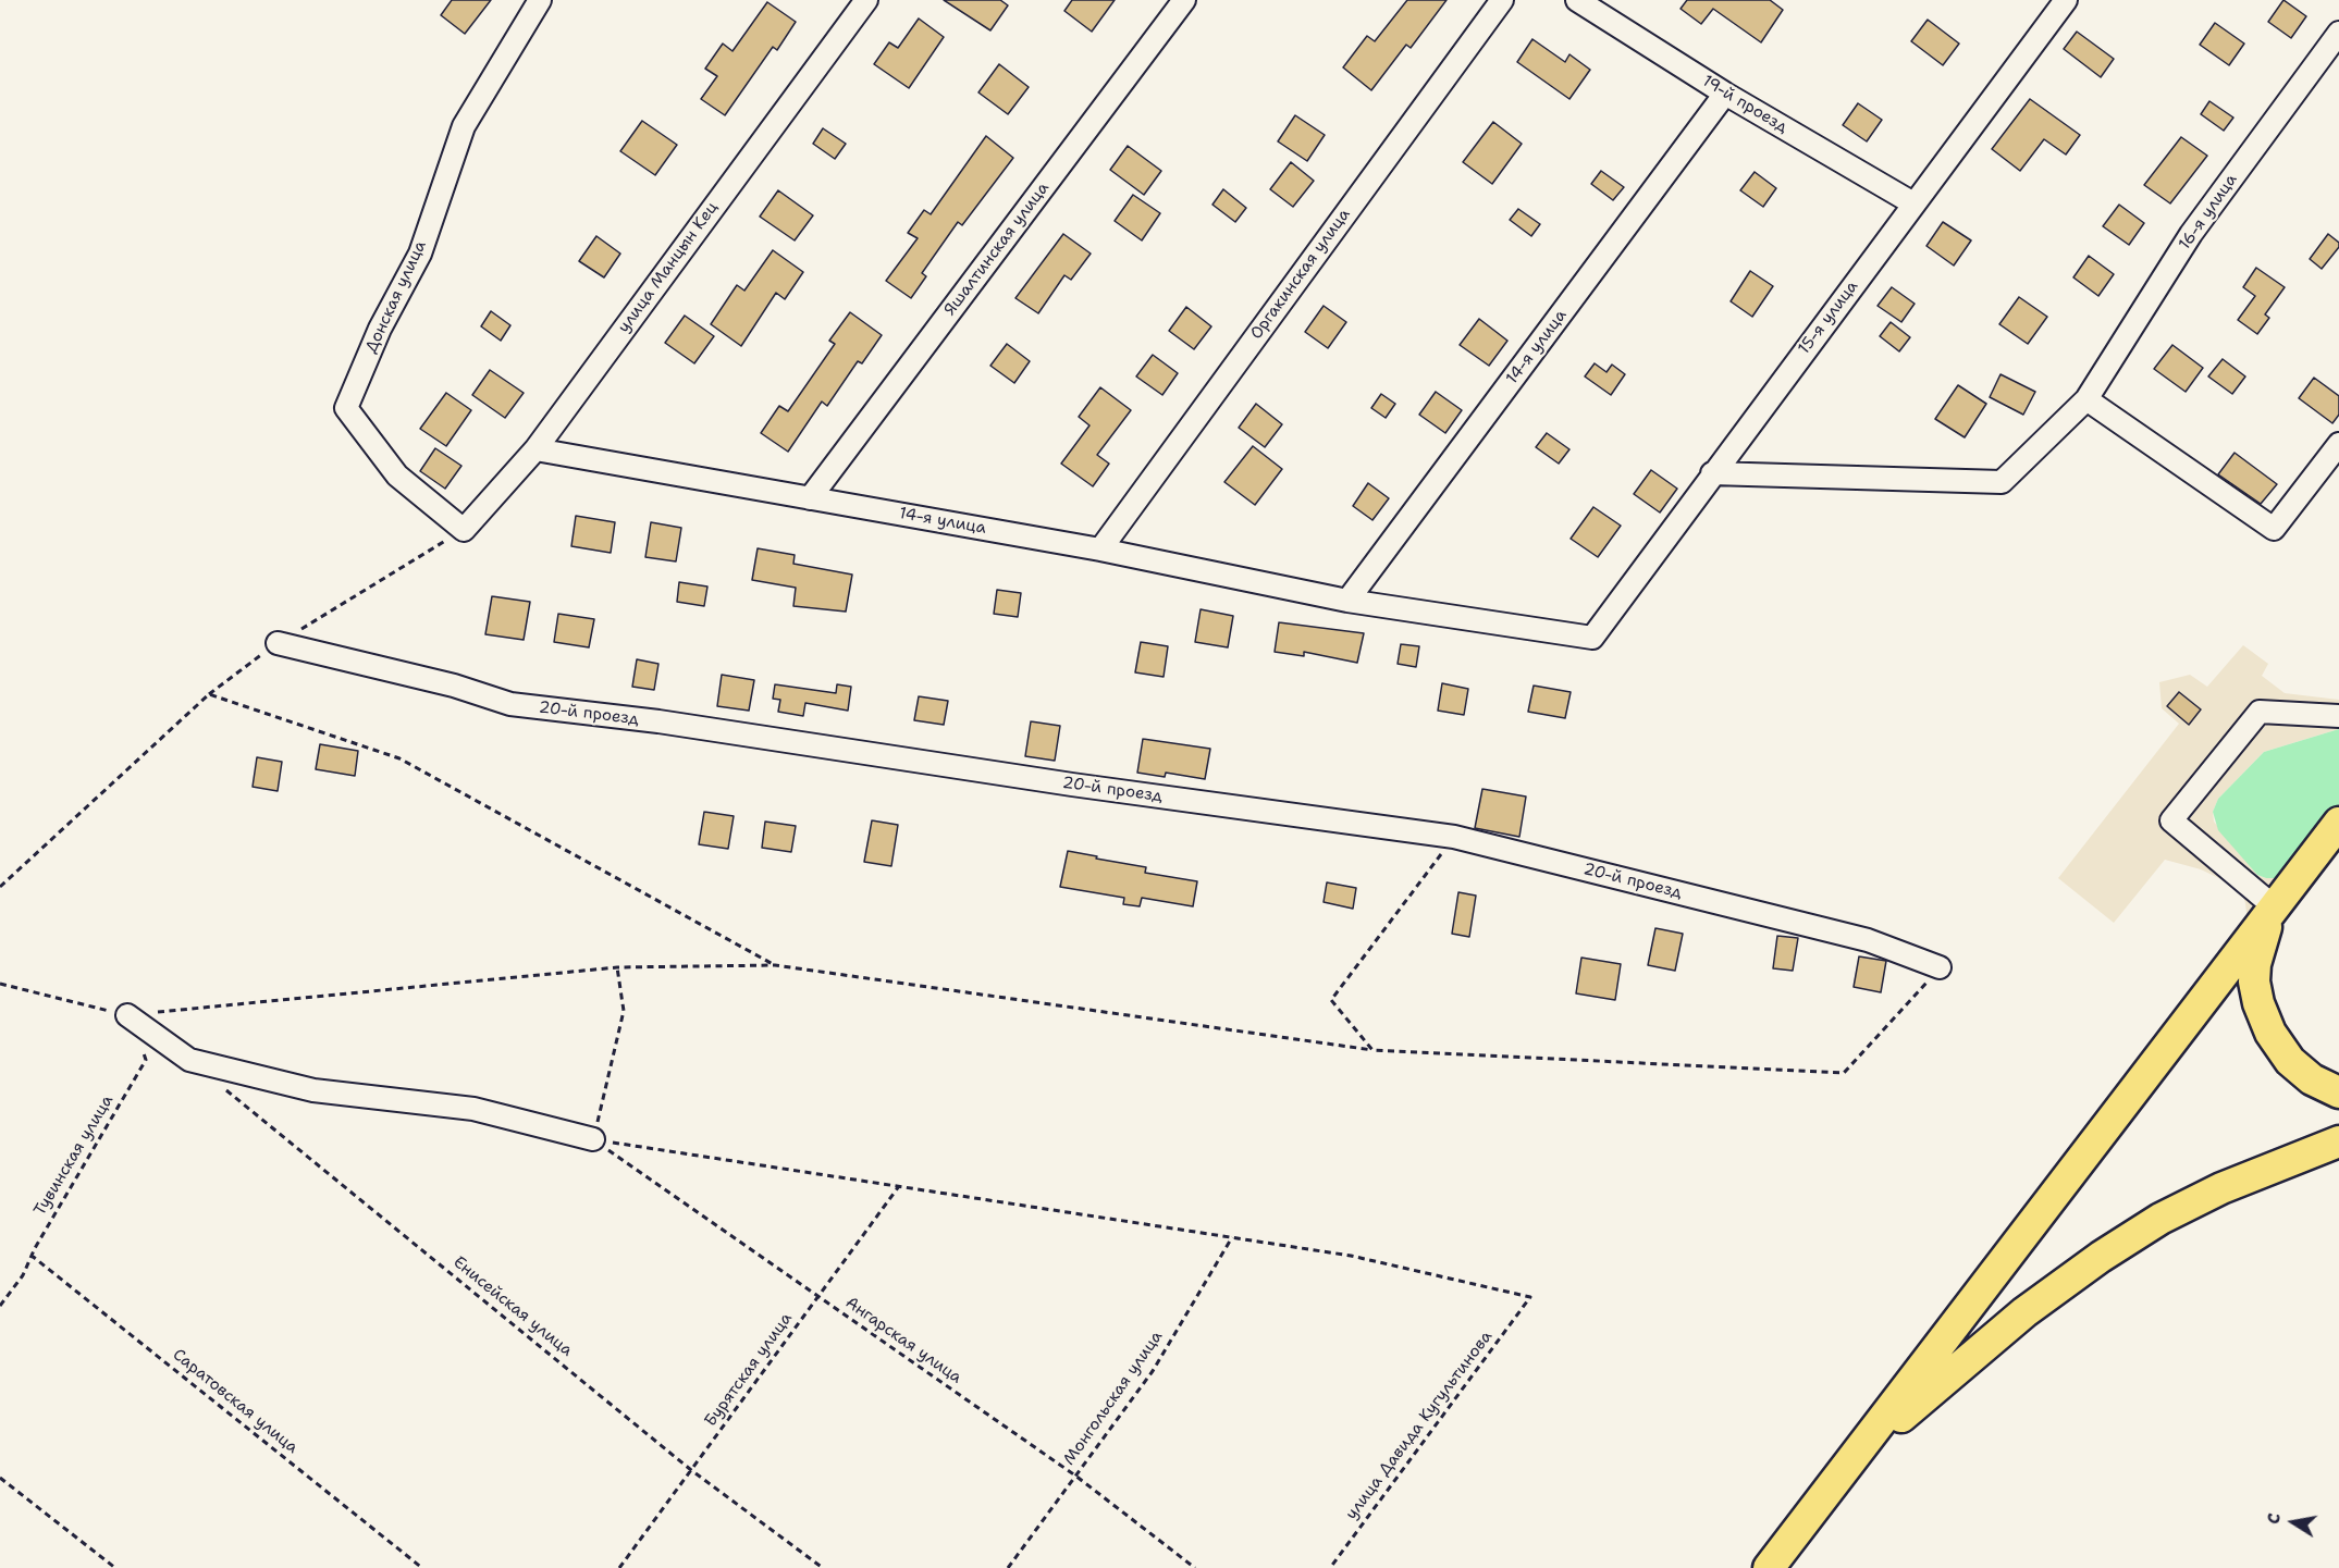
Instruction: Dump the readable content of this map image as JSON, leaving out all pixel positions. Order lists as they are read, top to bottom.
{
  "streets": {
    "street": [
      "19-й проезд",
      "16-я улица",
      "Яшалтинская улица",
      "улица Манцын Кец",
      "Оргакинская улица",
      "Донская улица",
      "15-я улица",
      "14-я улица",
      "20-й проезд"
    ],
    "path": [
      "Тувинская улица",
      "Енисейская улица",
      "Ангарская улица",
      "Бурятская улица",
      "Монгольская улица",
      "Саратовская улица",
      "улица Давида Кугультинова"
    ]
  },
  "crossings": [
    ["19-й проезд", "15-я улица"],
    ["19-й проезд", "14-я улица"],
    ["16-я улица", "15-я улица"],
    ["Яшалтинская улица", "14-я улица"],
    ["улица Манцын Кец", "Донская улица"],
    ["улица Манцын Кец", "14-я улица"],
    ["Оргакинская улица", "14-я улица"],
    ["15-я улица", "14-я улица"],
    ["Тувинская улица", "Саратовская улица"],
    ["Енисейская улица", "Бурятская улица"],
    ["Ангарская улица", "Бурятская улица"],
    ["Ангарская улица", "Монгольская улица"],
    ["Монгольская улица", "улица Давида Кугультинова"]
  ],
  "north": "left"
}
